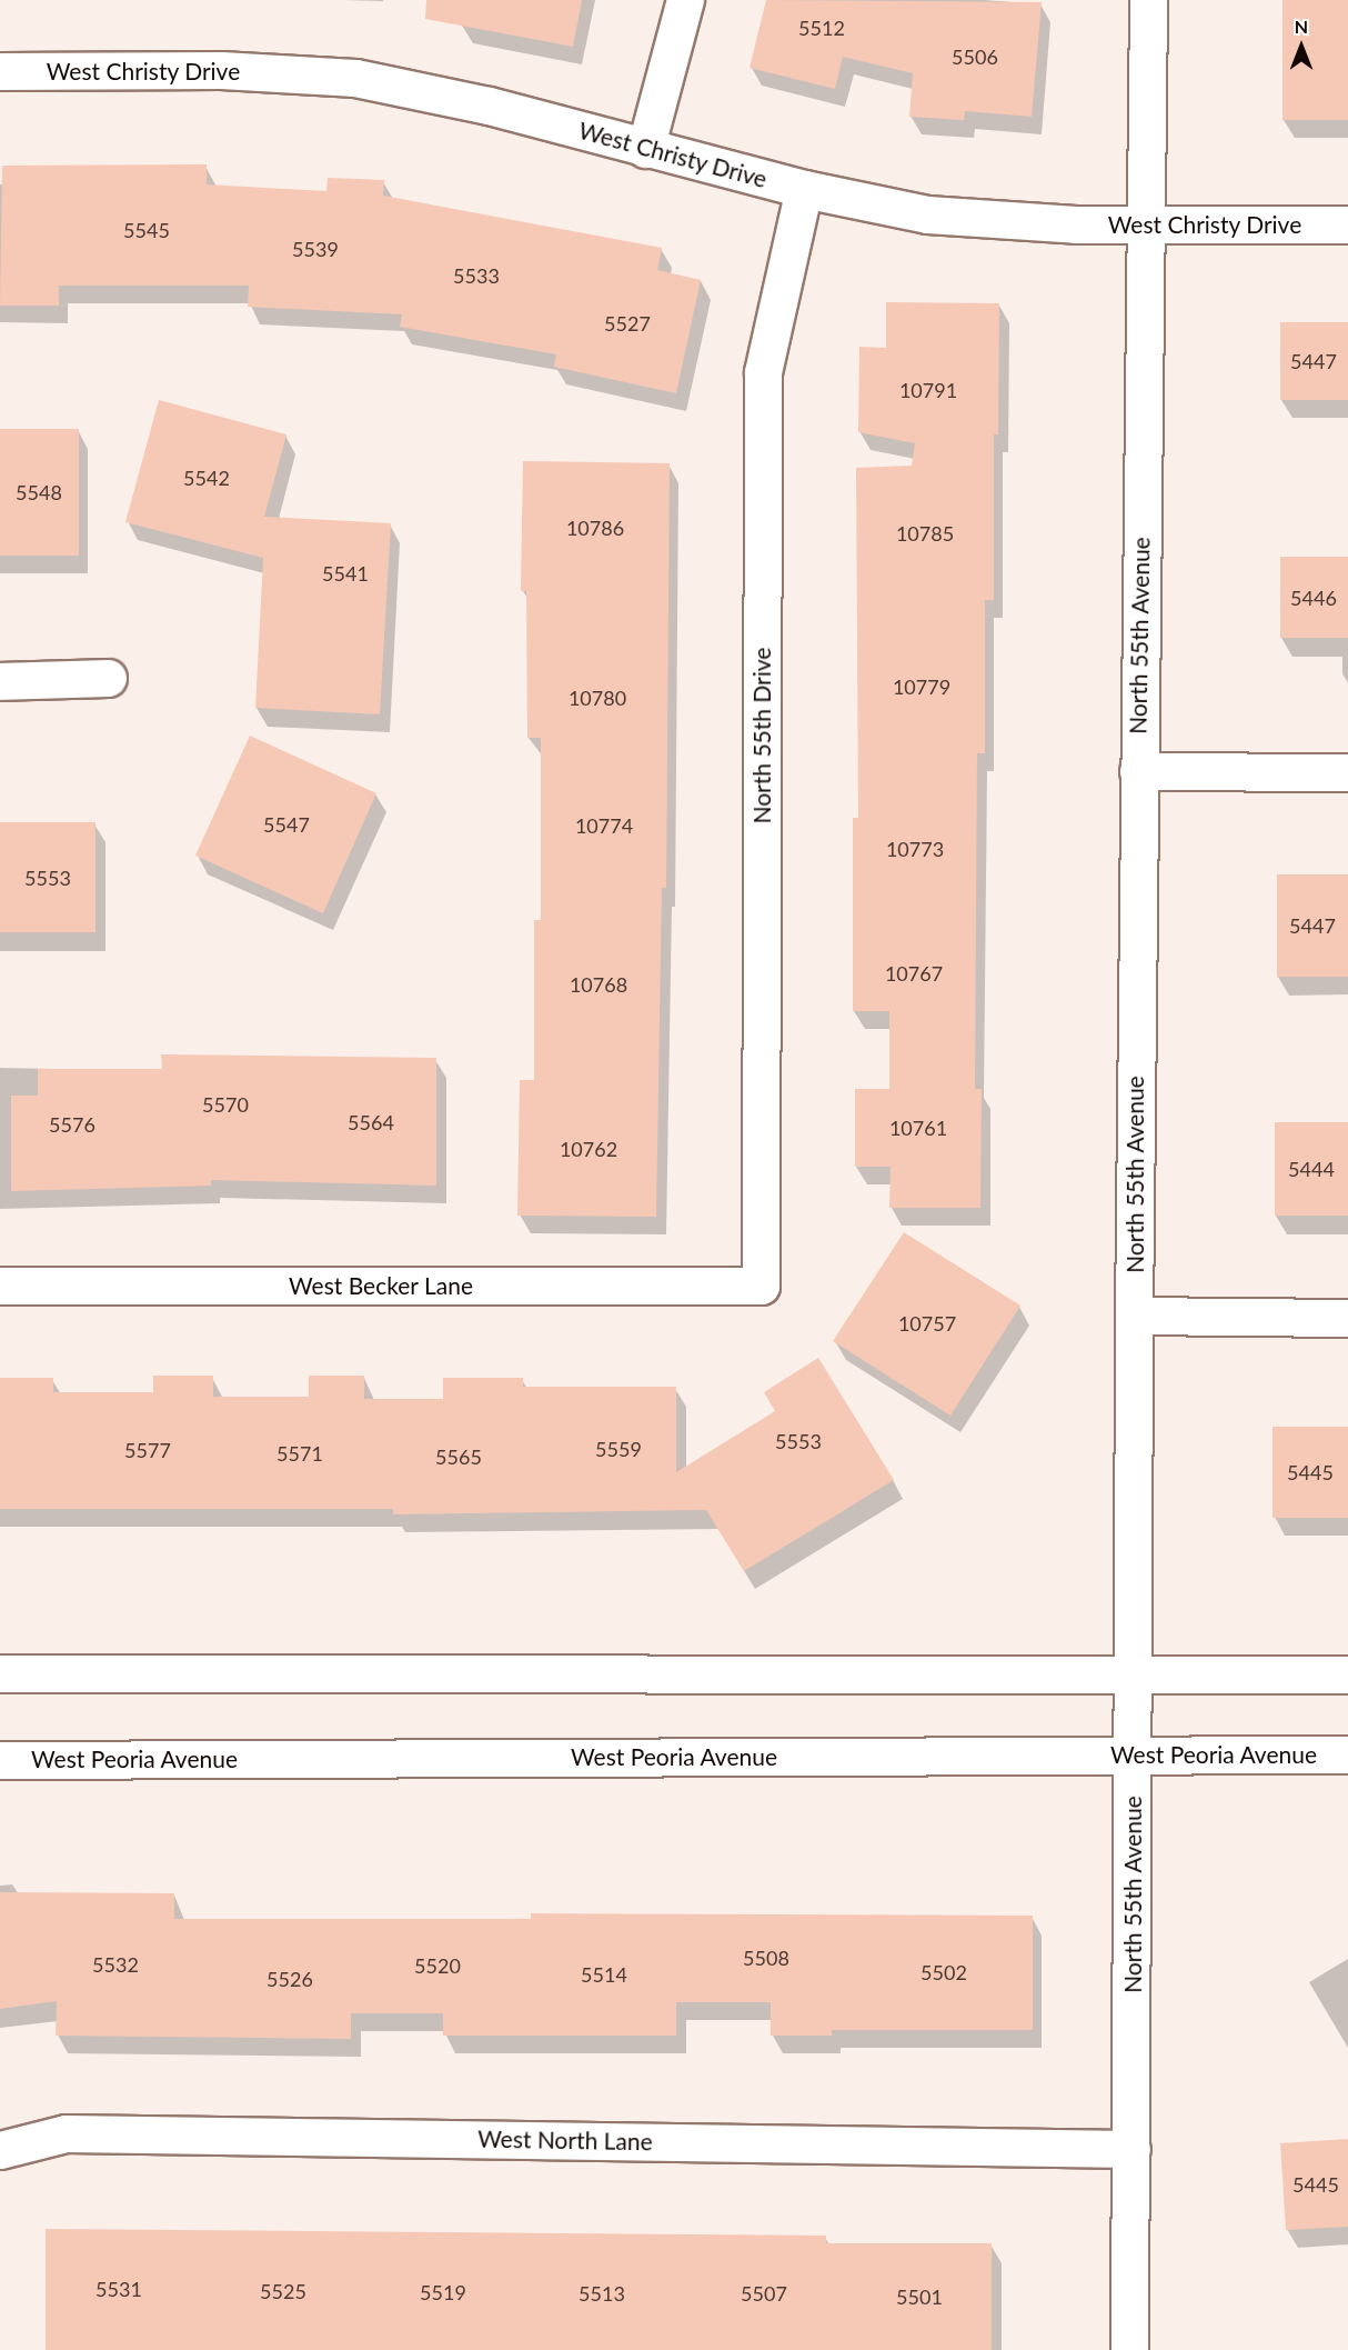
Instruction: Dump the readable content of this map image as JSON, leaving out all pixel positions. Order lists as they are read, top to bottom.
{
  "streets": {
    "street": [
      "West Christy Drive",
      "North 55th Avenue",
      "North 55th Drive",
      "West Becker Lane",
      "West Peoria Avenue",
      "West North Lane"
    ]
  },
  "crossings": [
    ["West Christy Drive", "North 55th Avenue"],
    ["West Christy Drive", "North 55th Drive"],
    ["North 55th Avenue", "West Peoria Avenue"],
    ["North 55th Avenue", "West North Lane"],
    ["North 55th Drive", "West Becker Lane"]
  ],
  "house_numbers": [
    "5512",
    "5506",
    "5545",
    "5539",
    "5533",
    "5527",
    "5447",
    "10791",
    "5542",
    "5548",
    "10786",
    "10785",
    "5541",
    "5446",
    "10779",
    "10780",
    "5547",
    "10774",
    "10773",
    "5553",
    "5447",
    "10767",
    "10768",
    "5570",
    "5564",
    "5576",
    "10761",
    "10762",
    "5444",
    "10757",
    "5553",
    "5559",
    "5577",
    "5571",
    "5565",
    "5445",
    "5508",
    "5532",
    "5520",
    "5502",
    "5514",
    "5526",
    "5445",
    "5531",
    "5525",
    "5519",
    "5513",
    "5507",
    "5501"
  ],
  "north": "top"
}
